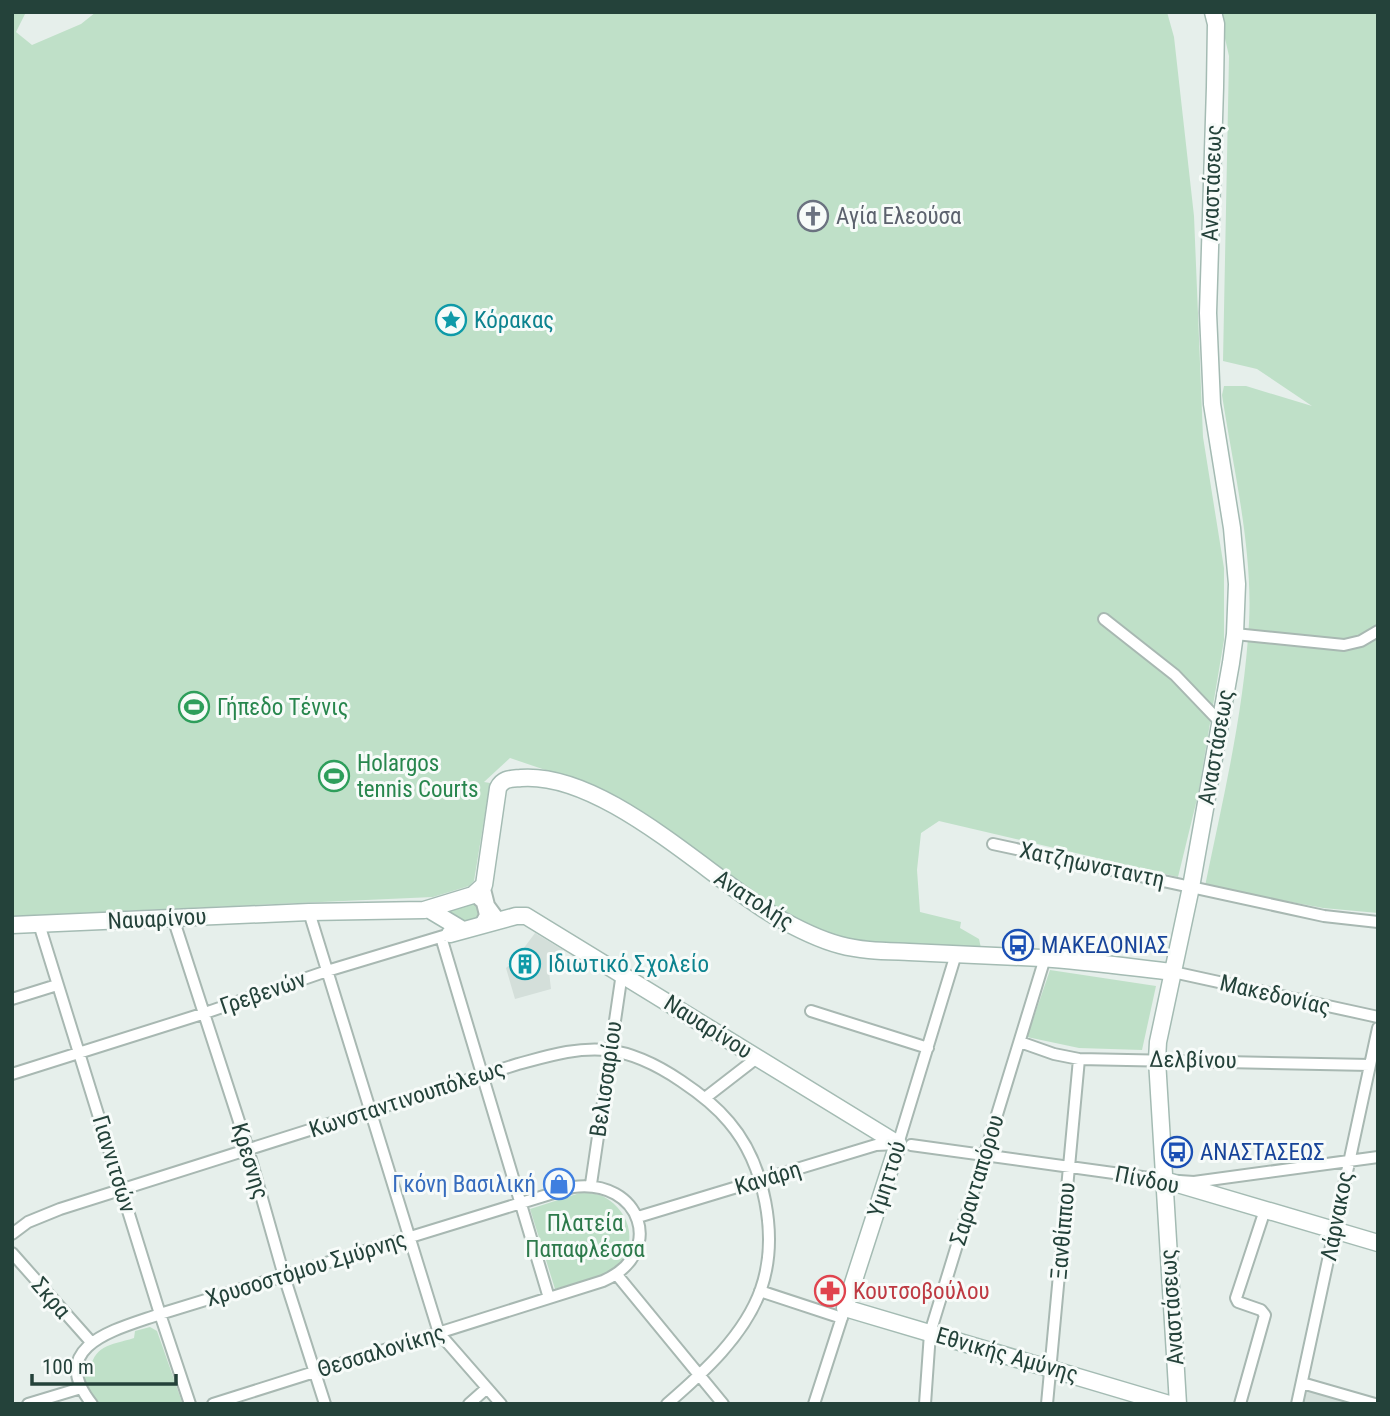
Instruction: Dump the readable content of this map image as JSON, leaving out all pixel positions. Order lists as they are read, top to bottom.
{
  "streets": {
    "street": [
      "Αναστάσεως",
      "Χατζηωνσταντη",
      "Ανατολής",
      "Ναυαρίνου",
      "Γρεβενών",
      "Μακεδονίας",
      "Δελβίνου",
      "Βελισσαρίου",
      "Κωνσταντινουπόλεως",
      "Κρεσνης",
      "Γιαννιτσών",
      "Κανάρη",
      "Υμηττού",
      "Σαρανταπόρου",
      "Πίνδου",
      "Λάρνακος",
      "Ξανθίππου",
      "Χρυσοστόμου Σμύρνης",
      "Σκρα",
      "Θεσσαλονίκης",
      "Εθνικής Αμύνης"
    ]
  },
  "crossings": [
    ["Αναστάσεως", "Χατζηωνσταντη"],
    ["Αναστάσεως", "Ανατολής"],
    ["Αναστάσεως", "Μακεδονίας"],
    ["Αναστάσεως", "Δελβίνου"],
    ["Αναστάσεως", "Πίνδου"],
    ["Ανατολής", "Ναυαρίνου"],
    ["Ανατολής", "Γρεβενών"],
    ["Ανατολής", "Μακεδονίας"],
    ["Ανατολής", "Υμηττού"],
    ["Ανατολής", "Σαρανταπόρου"],
    ["Ναυαρίνου", "Γρεβενών"],
    ["Ναυαρίνου", "Βελισσαρίου"],
    ["Ναυαρίνου", "Κρεσνης"],
    ["Ναυαρίνου", "Γιαννιτσών"],
    ["Ναυαρίνου", "Κανάρη"],
    ["Ναυαρίνου", "Υμηττού"],
    ["Ναυαρίνου", "Πίνδου"],
    ["Γρεβενών", "Κρεσνης"],
    ["Γρεβενών", "Γιαννιτσών"],
    ["Δελβίνου", "Σαρανταπόρου"],
    ["Δελβίνου", "Λάρνακος"],
    ["Δελβίνου", "Ξανθίππου"],
    ["Βελισσαρίου", "Κωνσταντινουπόλεως"],
    ["Βελισσαρίου", "Κανάρη"],
    ["Βελισσαρίου", "Χρυσοστόμου Σμύρνης"],
    ["Βελισσαρίου", "Θεσσαλονίκης"],
    ["Κωνσταντινουπόλεως", "Κρεσνης"],
    ["Κωνσταντινουπόλεως", "Γιαννιτσών"],
    ["Κωνσταντινουπόλεως", "Κανάρη"],
    ["Κωνσταντινουπόλεως", "Εθνικής Αμύνης"],
    ["Κρεσνης", "Χρυσοστόμου Σμύρνης"],
    ["Κρεσνης", "Θεσσαλονίκης"],
    ["Γιαννιτσών", "Χρυσοστόμου Σμύρνης"],
    ["Κανάρη", "Υμηττού"],
    ["Κανάρη", "Πίνδου"],
    ["Κανάρη", "Χρυσοστόμου Σμύρνης"],
    ["Κανάρη", "Θεσσαλονίκης"],
    ["Υμηττού", "Πίνδου"],
    ["Υμηττού", "Εθνικής Αμύνης"],
    ["Σαρανταπόρου", "Πίνδου"],
    ["Σαρανταπόρου", "Εθνικής Αμύνης"],
    ["Πίνδου", "Λάρνακος"],
    ["Πίνδου", "Ξανθίππου"],
    ["Ξανθίππου", "Εθνικής Αμύνης"],
    ["Χρυσοστόμου Σμύρνης", "Σκρα"],
    ["Χρυσοστόμου Σμύρνης", "Θεσσαλονίκης"]
  ],
  "parks": ["Πλατεία Παπαφλέσσα"],
  "places": {
    "church": ["Αγία Ελεούσα"],
    "place": ["Κόρακας"],
    "sports": ["Γήπεδο Τέννις", "Holargos tennis Courts"],
    "bus stop": ["ΜΑΚΕΔΟΝΙΑΣ", "ΑΝΑΣΤΑΣΕΩΣ"],
    "building": ["Ιδιωτικό Σχολείο"],
    "shop": ["Γκόνη Βασιλική"],
    "pharmacy": ["Κουτσοβούλου"]
  },
  "scale_bar": "100 m"
}
